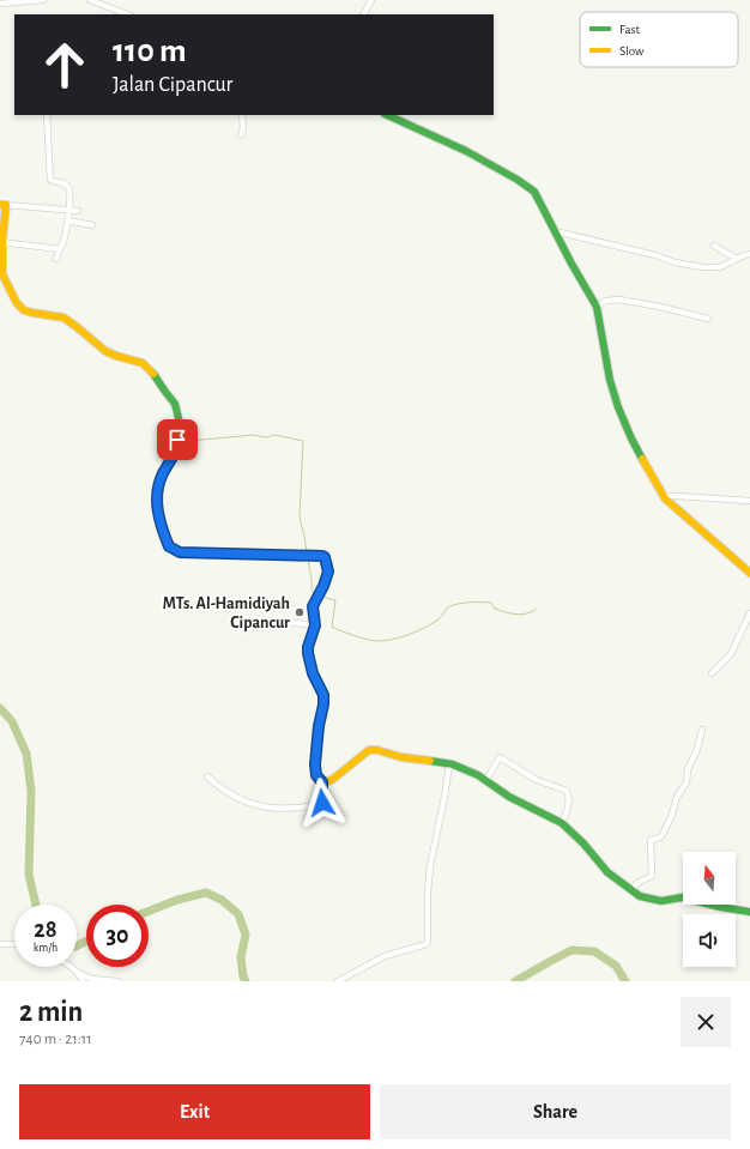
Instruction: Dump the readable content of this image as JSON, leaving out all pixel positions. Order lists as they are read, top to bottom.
{
  "places": ["MTs. Al-Hamidiyah Cipancur"],
  "legend": ["Fast", "Slow"],
  "north": "top",
  "page": {
    "turn": ["110 m", "Jalan Cipancur"],
    "speed": "28 km/h",
    "limit": "30",
    "heading": ["2 min", "740 m · 21:11"],
    "buttons": ["Exit", "Share"]
  }
}
